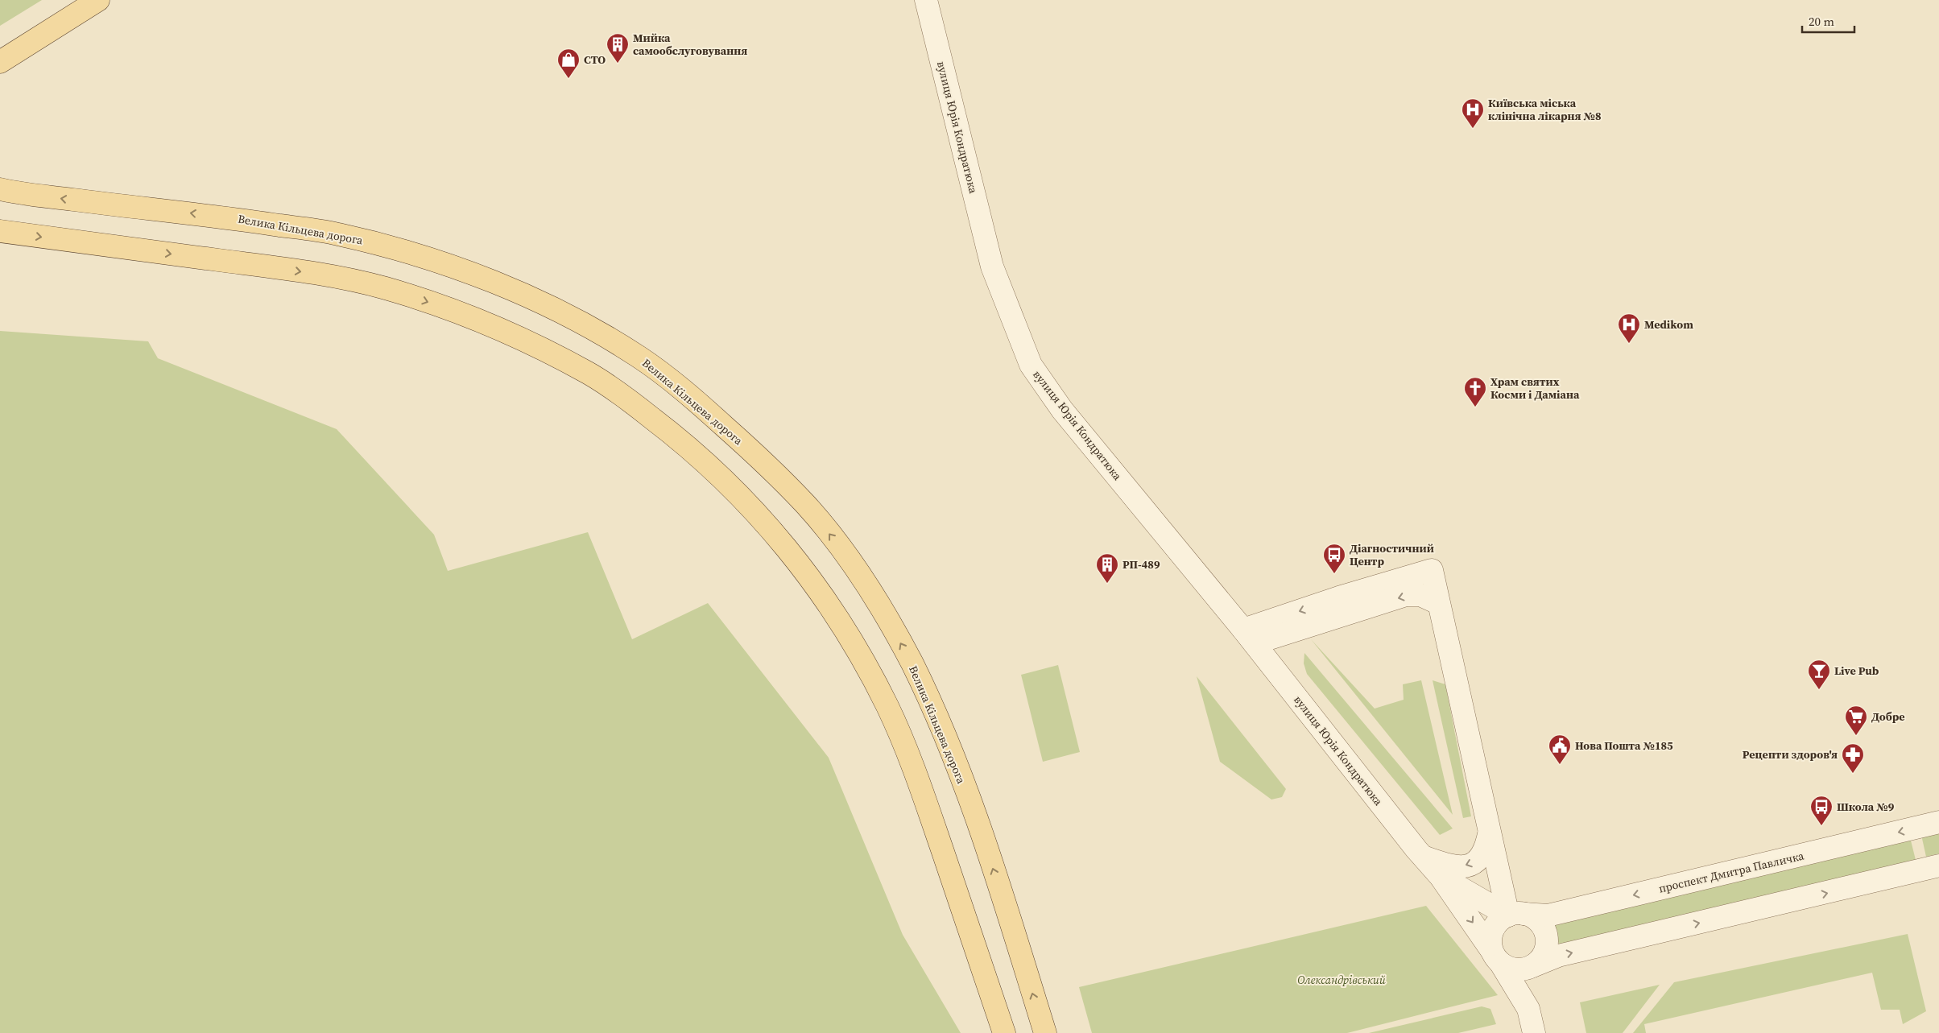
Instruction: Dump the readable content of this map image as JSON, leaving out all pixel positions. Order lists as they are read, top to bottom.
{
  "streets": {
    "main road": ["Велика Кільцева дорога"],
    "street": ["вулиця Юрія Кондратюка", "проспект Дмитра Павличка"]
  },
  "crossings": [
    ["вулиця Юрія Кондратюка", "проспект Дмитра Павличка"]
  ],
  "parks": ["Олександрівський"],
  "places": {
    "building": ["Мийка самообслуговування", "РП-489"],
    "shop": ["СТО"],
    "hospital": ["Київська міська клінічна лікарня №8", "Medikom"],
    "church": ["Храм святих Косми і Даміана"],
    "bus stop": ["Діагностичний Центр", "Школа №9"],
    "bar": ["Live Pub"],
    "supermarket": ["Добре"],
    "public building": ["Нова Пошта №185"],
    "pharmacy": ["Рецепти здоров'я"]
  },
  "scale_bar": "20 m"
}
